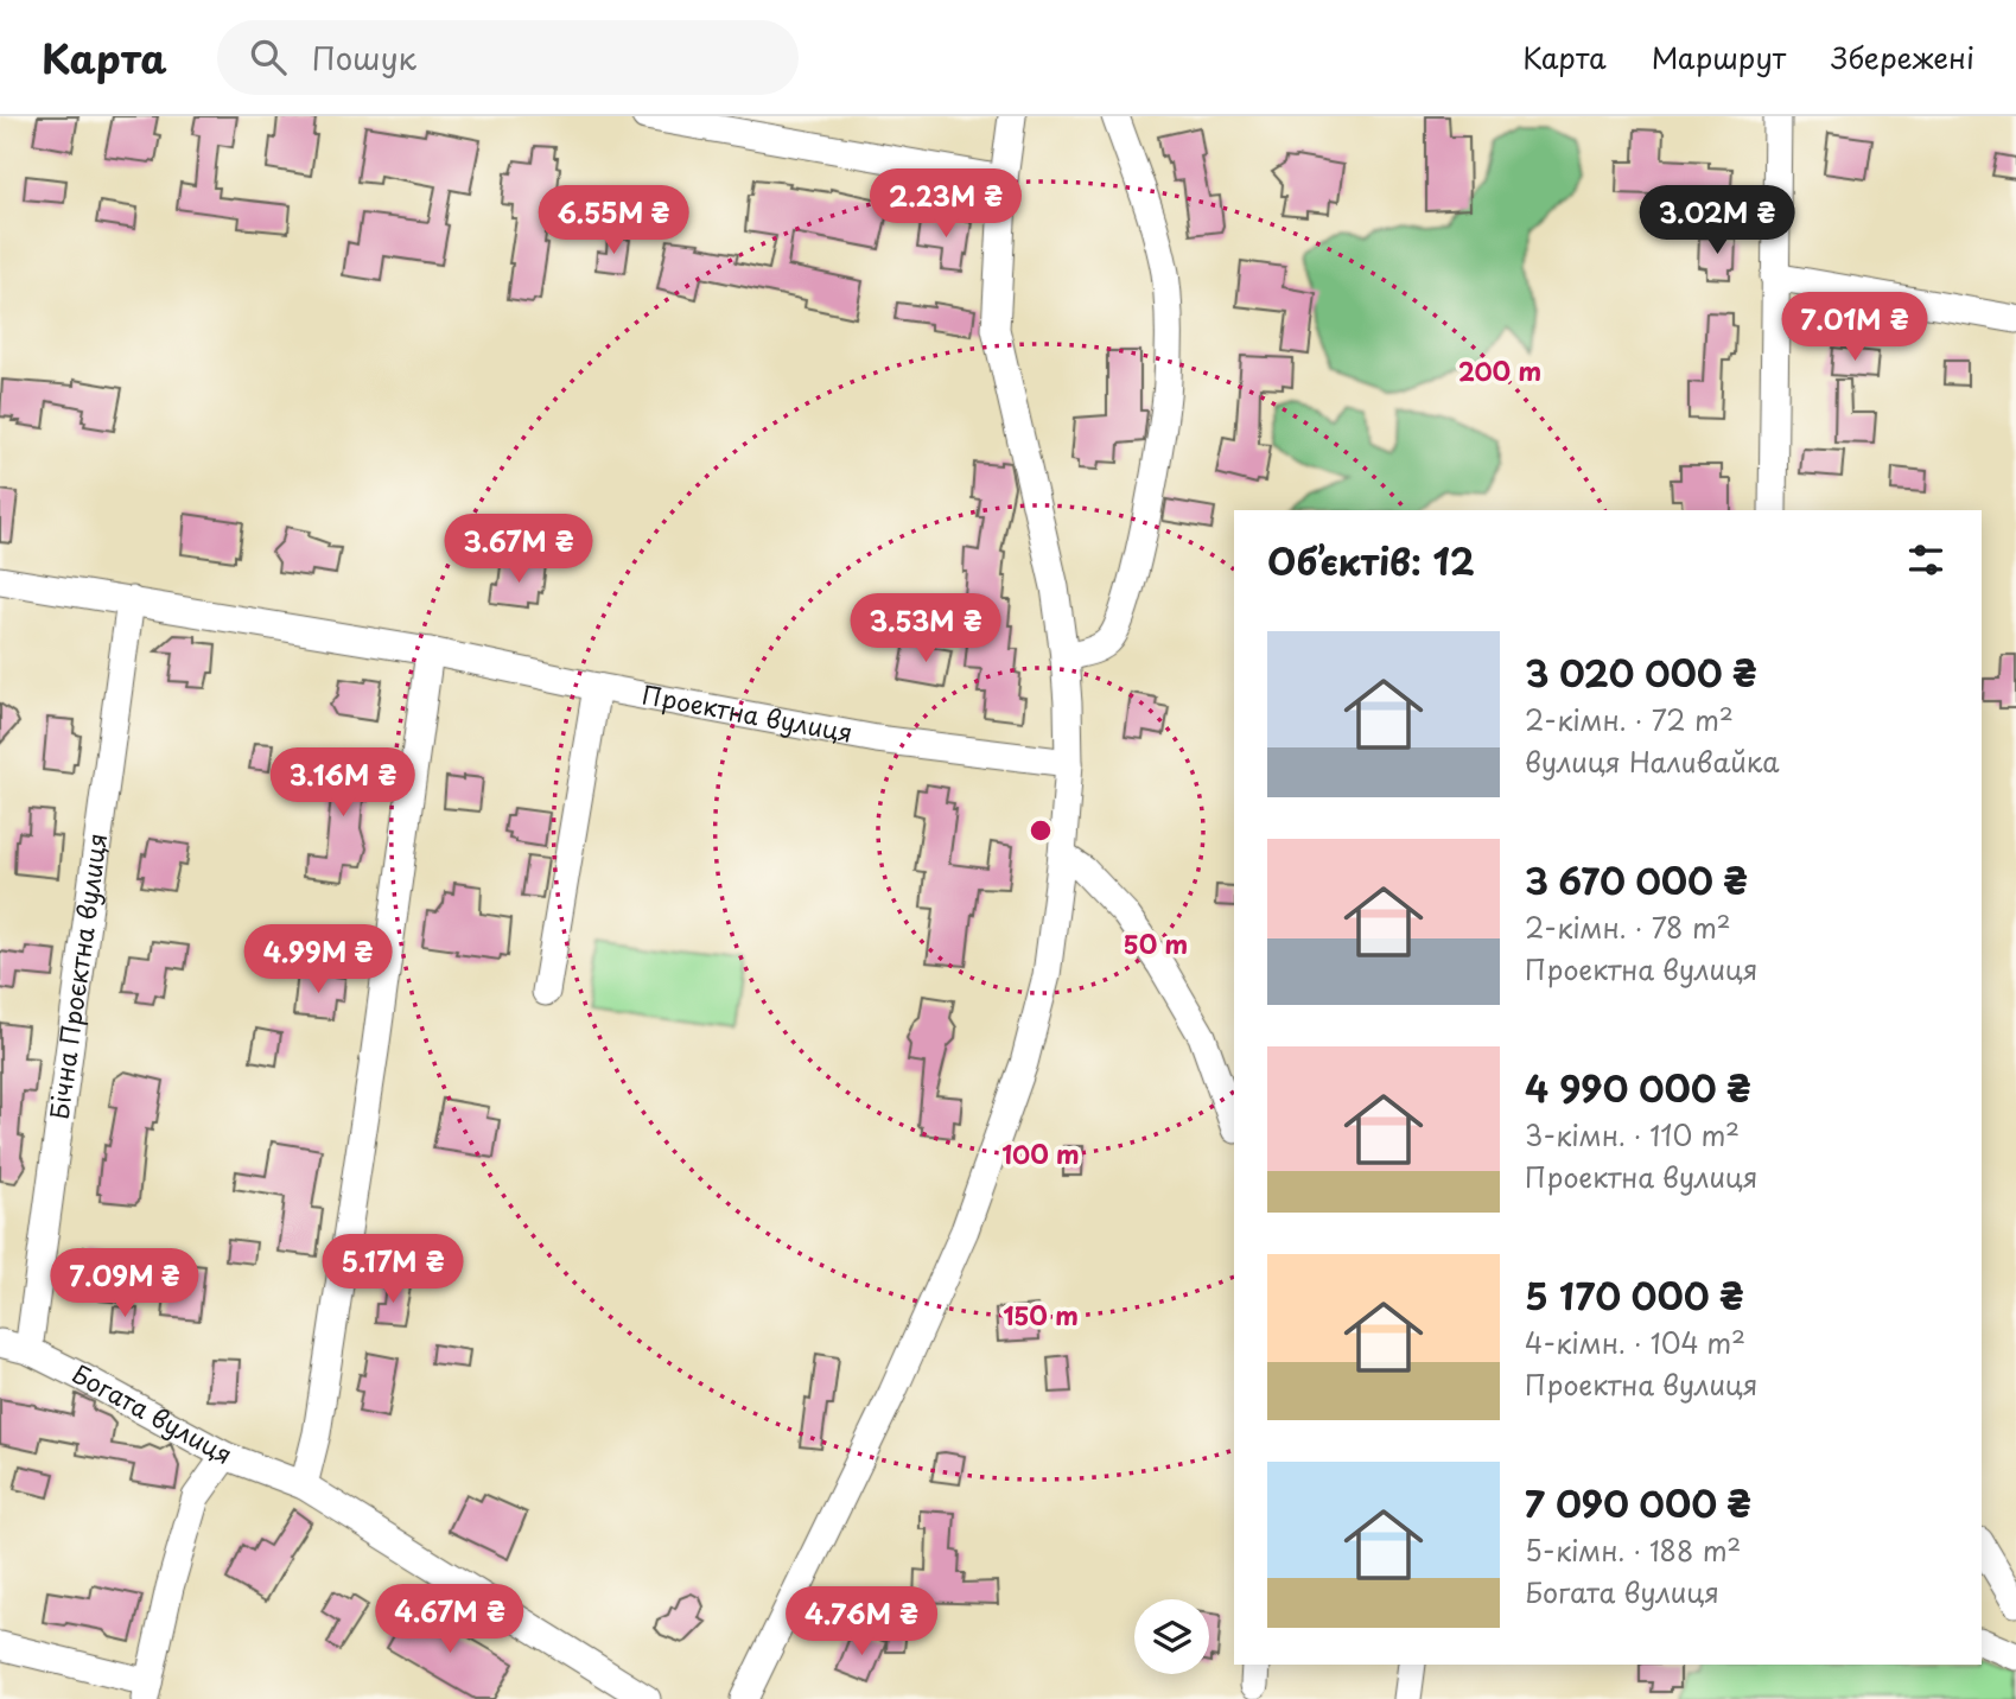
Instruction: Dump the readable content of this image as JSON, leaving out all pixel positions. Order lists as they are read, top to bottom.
{
  "streets": {
    "street": ["Проектна вулиця", "Бічна Проєктна вулиця", "Богата вулиця"]
  },
  "crossings": [
    ["Проектна вулиця", "Бічна Проєктна вулиця"],
    ["Бічна Проєктна вулиця", "Богата вулиця"]
  ],
  "page": {
    "header": "Карта",
    "search": "Пошук",
    "nav": ["Карта", "Маршрут", "Збережені"],
    "price": [
      "2.23M ₴",
      "6.55M ₴",
      "3.02M ₴",
      "7.01M ₴",
      "3.67M ₴",
      "3.53M ₴",
      "3.16M ₴",
      "4.99M ₴",
      "5.17M ₴",
      "7.09M ₴",
      "4.67M ₴",
      "4.76M ₴"
    ],
    "heading": "Об’єктів: 12",
    "list": [
      {
        "name": "3 020 000 ₴",
        "note": "2-кімн. · 72 m² · вулиця Наливайка"
      },
      {
        "name": "3 670 000 ₴",
        "note": "2-кімн. · 78 m² · Проектна вулиця"
      },
      {
        "name": "4 990 000 ₴",
        "note": "3-кімн. · 110 m² · Проектна вулиця"
      },
      {
        "name": "5 170 000 ₴",
        "note": "4-кімн. · 104 m² · Проектна вулиця"
      },
      {
        "name": "7 090 000 ₴",
        "note": "5-кімн. · 188 m² · Богата вулиця"
      }
    ]
  },
  "rings": [
    "200 m",
    "50 m",
    "100 m",
    "150 m"
  ]
}
